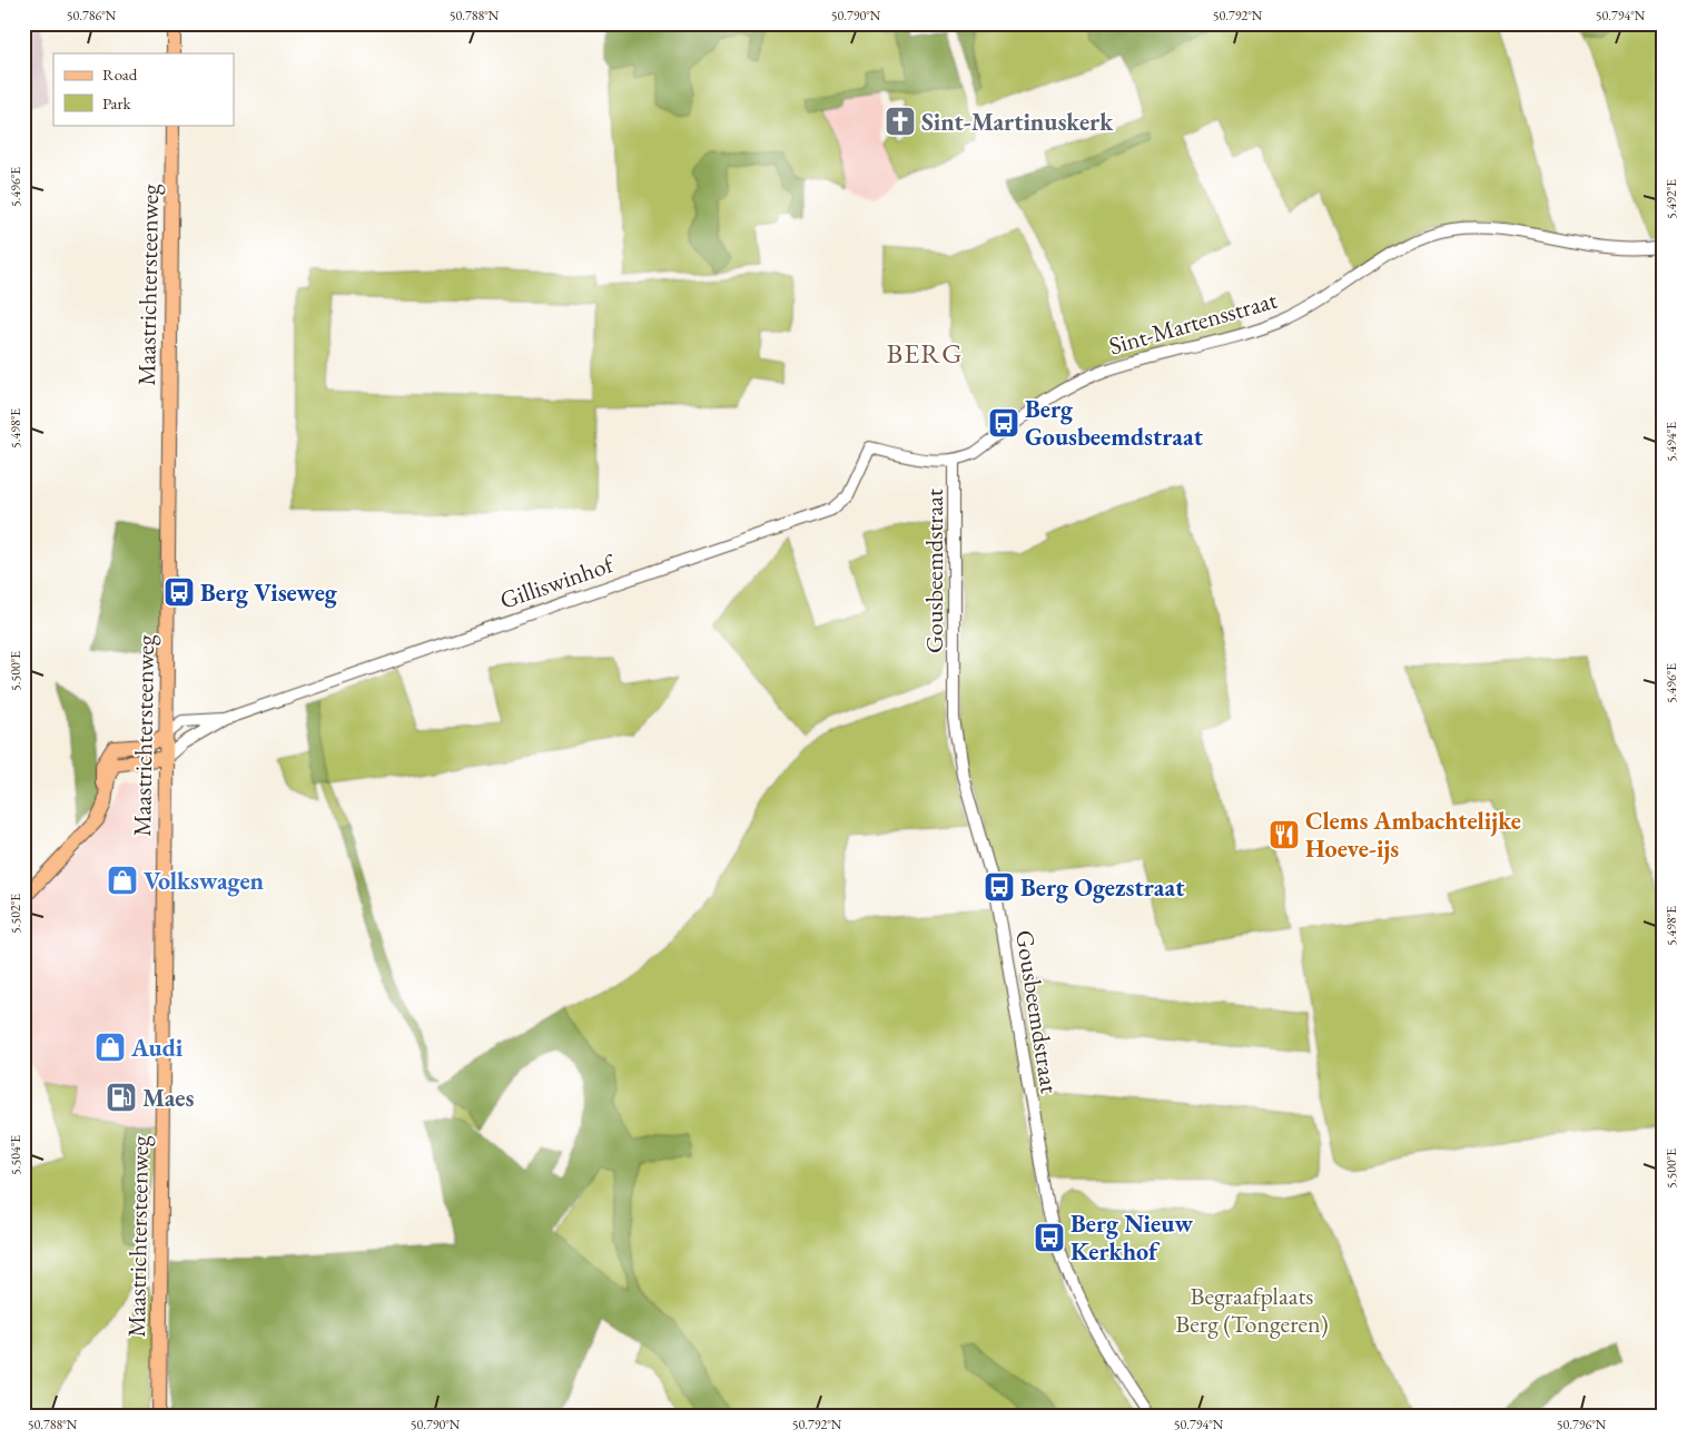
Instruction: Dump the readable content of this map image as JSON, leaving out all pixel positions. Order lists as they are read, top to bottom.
{
  "streets": {
    "main road": ["Maastrichtersteenweg", "Gilliswinhof"],
    "street": ["Sint-Martensstraat", "Gousbeemdstraat"]
  },
  "crossings": [
    ["Maastrichtersteenweg", "Gilliswinhof"],
    ["Sint-Martensstraat", "Gousbeemdstraat"],
    ["Sint-Martensstraat", "Gilliswinhof"]
  ],
  "districts": ["BERG"],
  "parks": ["Begraafplaats Berg (Tongeren)"],
  "places": {
    "church": ["Sint-Martinuskerk"],
    "bus stop": [
      "Berg Gousbeemdstraat",
      "Berg Viseweg",
      "Berg Ogezstraat",
      "Berg Nieuw Kerkhof"
    ],
    "restaurant": ["Clems Ambachtelijke Hoeve-ijs"],
    "shop": ["Volkswagen", "Audi"],
    "fuel station": ["Maes"]
  },
  "legend": ["Road", "Park"],
  "coordinates": [
    "50.786°N",
    "50.788°N",
    "50.790°N",
    "50.792°N",
    "50.794°N",
    "5.496°E",
    "5.492°E",
    "5.498°E",
    "5.494°E",
    "5.500°E",
    "5.502°E",
    "5.504°E",
    "50.796°N"
  ]
}
